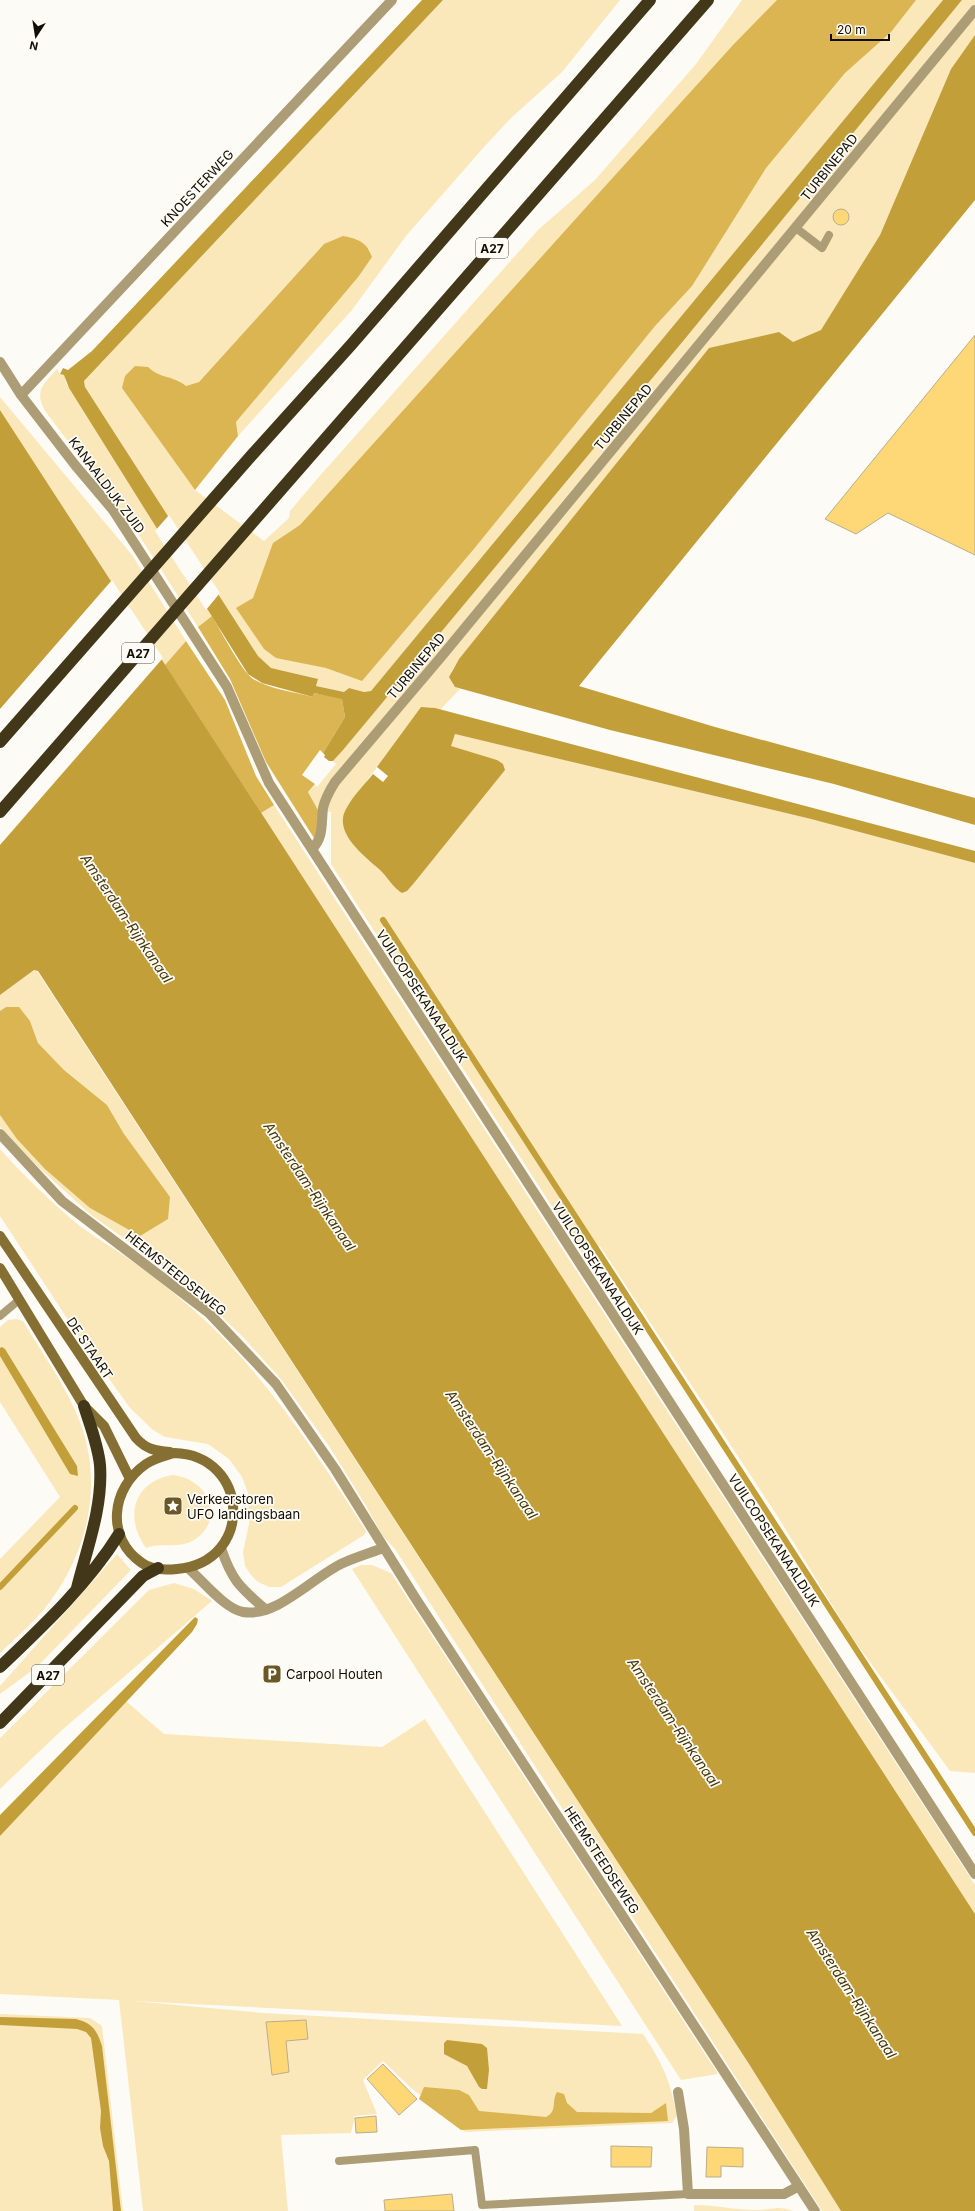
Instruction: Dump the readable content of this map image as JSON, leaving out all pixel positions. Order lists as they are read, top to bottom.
{
  "streets": {
    "highway": ["A27"],
    "main road": ["DE STAART"],
    "street": [
      "TURBINEPAD",
      "KNOESTERWEG",
      "KANAALDIJK ZUID",
      "VUILCOPSEKANAALDIJK",
      "HEEMSTEEDSEWEG"
    ]
  },
  "crossings": [
    ["TURBINEPAD", "VUILCOPSEKANAALDIJK"],
    ["KNOESTERWEG", "KANAALDIJK ZUID"],
    ["A27", "DE STAART"],
    ["KANAALDIJK ZUID", "VUILCOPSEKANAALDIJK"]
  ],
  "water": ["Amsterdam-Rijnkanaal"],
  "places": {
    "place": ["Verkeerstoren UFO landingsbaan"],
    "parking": ["Carpool Houten"]
  },
  "scale_bar": "20 m",
  "north": "bottom"
}
